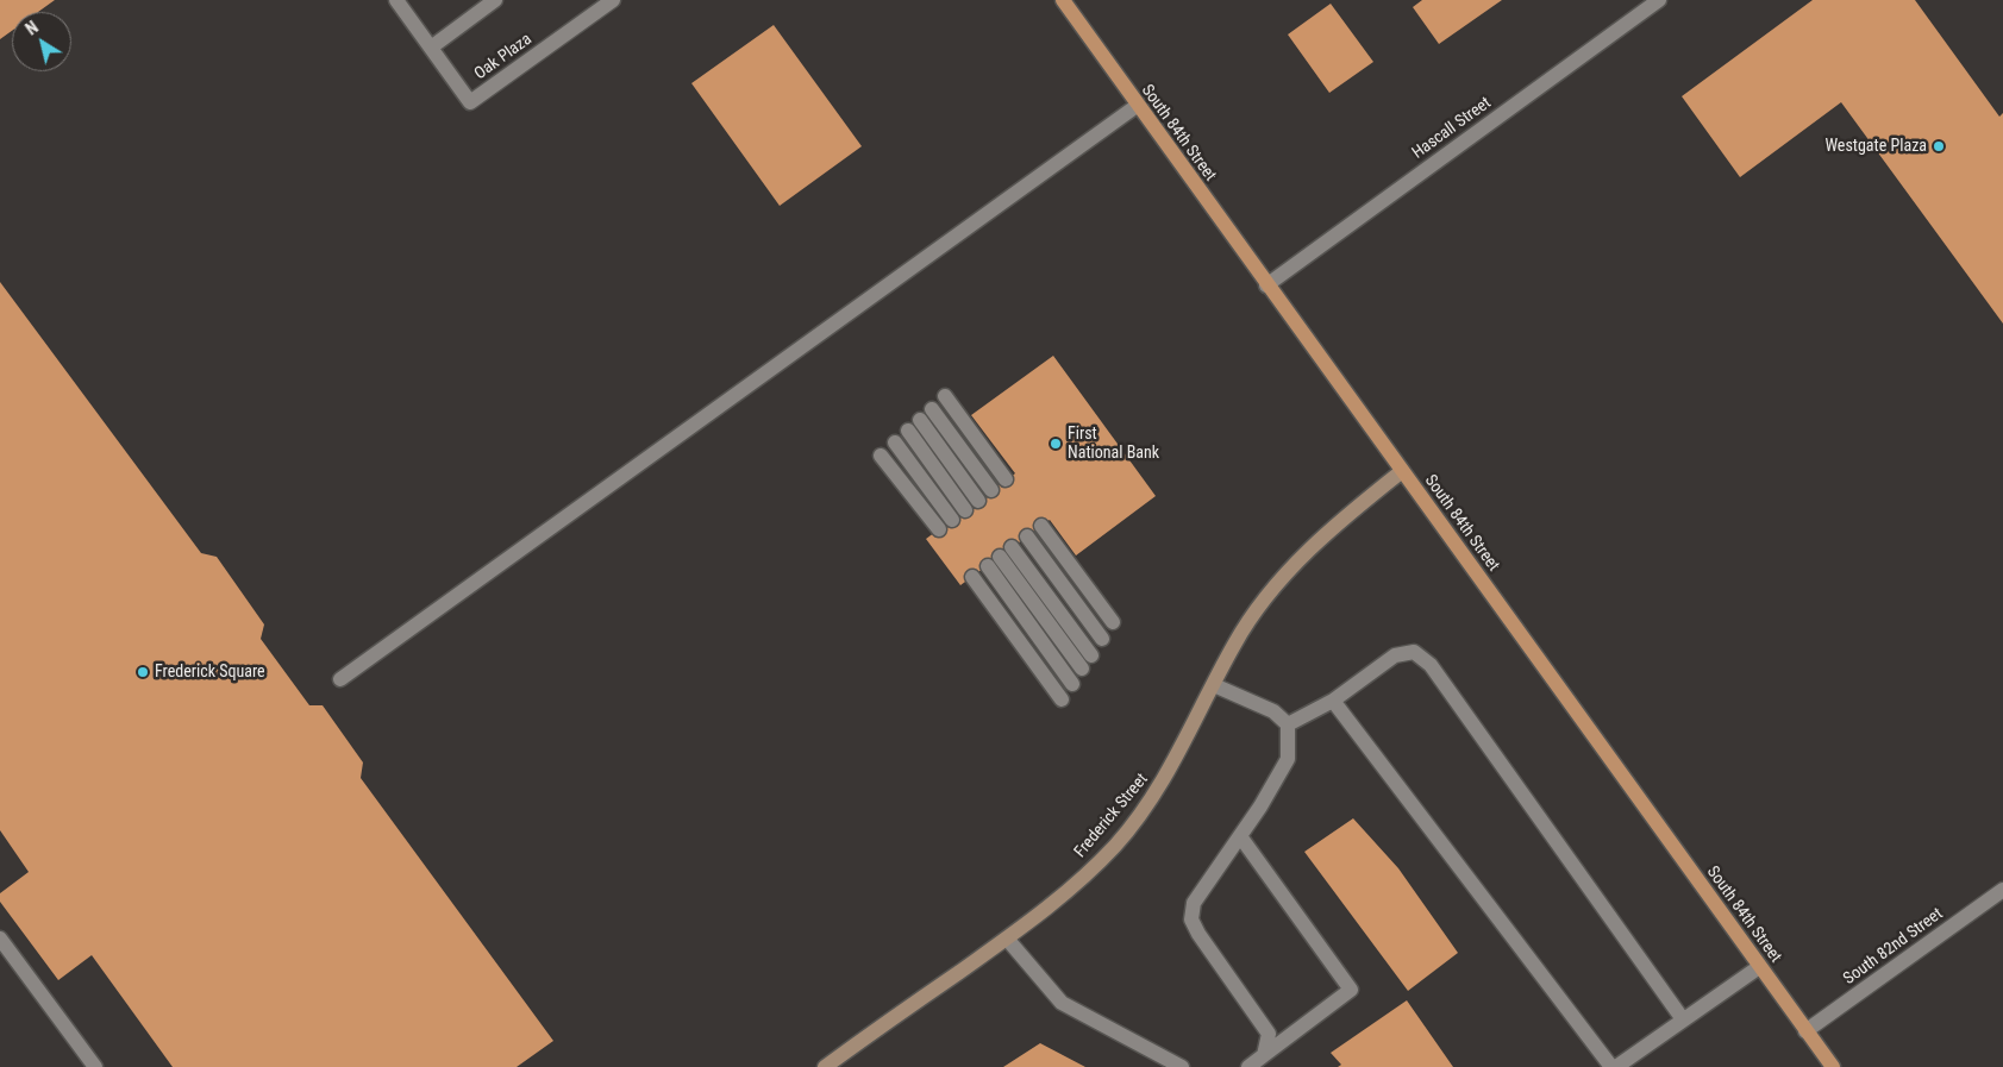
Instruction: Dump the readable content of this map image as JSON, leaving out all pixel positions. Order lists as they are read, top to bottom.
{
  "streets": {
    "main road": ["South 84th Street", "Frederick Street"],
    "street": ["Oak Plaza", "Hascall Street", "South 82nd Street"]
  },
  "crossings": [
    ["Hascall Street", "South 84th Street"],
    ["South 84th Street", "Frederick Street"],
    ["South 84th Street", "South 82nd Street"]
  ],
  "places": ["Westgate Plaza", "First National Bank", "Frederick Square"],
  "north": "top left"
}
